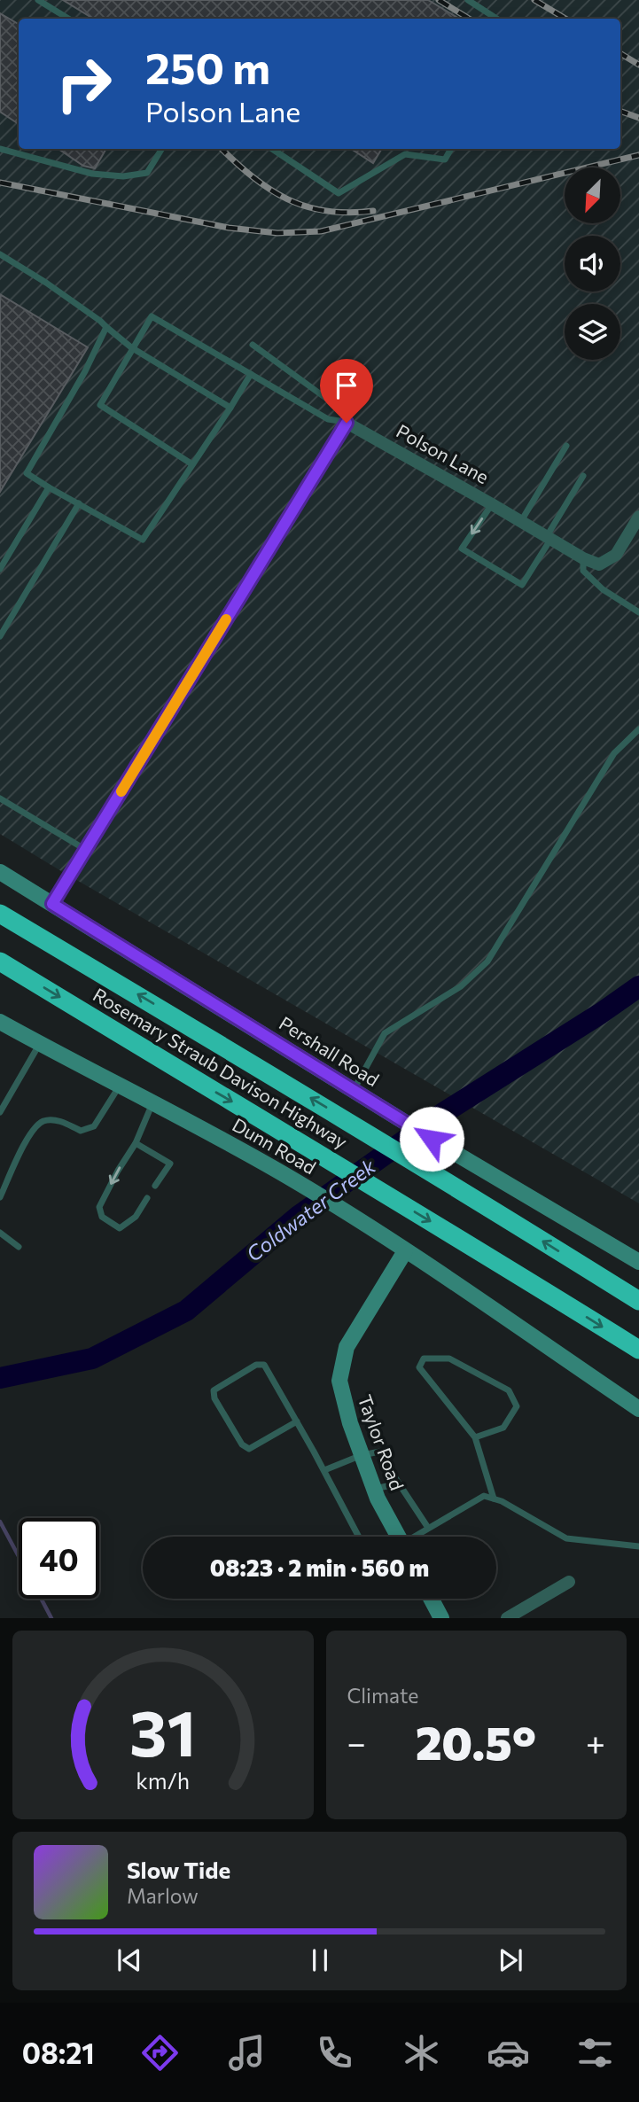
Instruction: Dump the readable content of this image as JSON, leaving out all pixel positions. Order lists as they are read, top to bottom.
{
  "streets": {
    "highway": ["Rosemary Straub Davison Highway"],
    "street": [
      "Polson Lane",
      "Pershall Road",
      "Dunn Road",
      "Taylor Road"
    ]
  },
  "crossings": [
    ["Dunn Road", "Taylor Road"]
  ],
  "water": ["Coldwater Creek"],
  "north": "bottom left",
  "page": {
    "turn": ["250 m", "Polson Lane"],
    "limit": "40",
    "trip": "08:23 · 2 min · 560 m",
    "tile": "Climate",
    "heat": ["−", "20.5°", "+"],
    "song": ["Slow Tide", "Marlow"],
    "tabs": "08:21",
    "gauge": ["31", "km/h"]
  }
}
